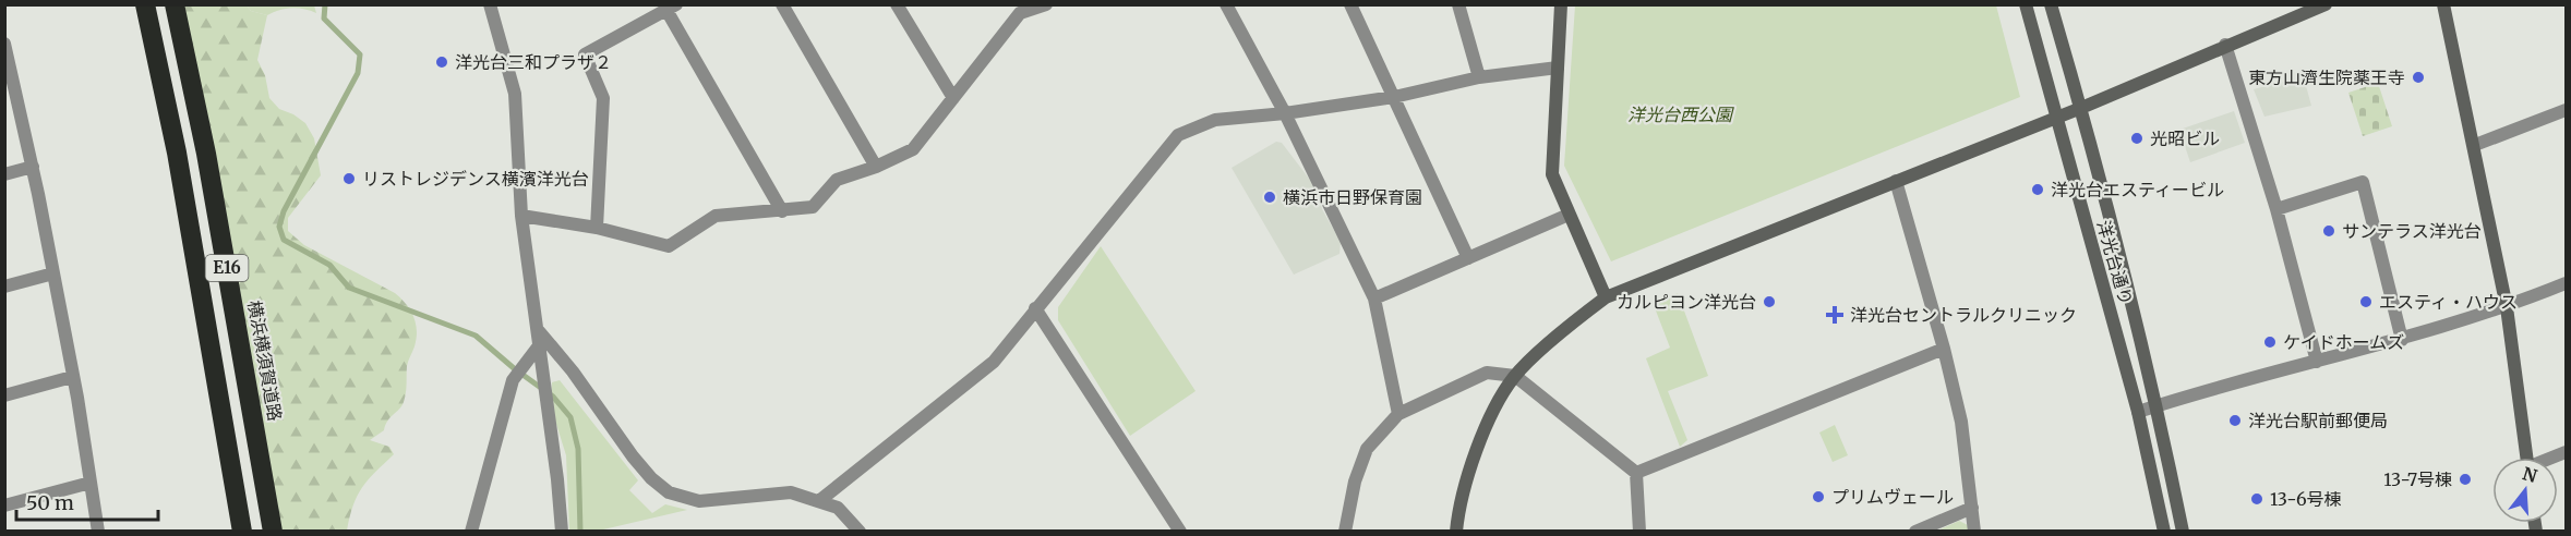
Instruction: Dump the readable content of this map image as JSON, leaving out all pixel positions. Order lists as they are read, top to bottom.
{
  "streets": {
    "highway": ["E16", "横浜横須賀道路"],
    "street": ["洋光台通り"]
  },
  "parks": ["洋光台西公園"],
  "places": {
    "other": [
      "洋光台三和プラザ２",
      "東方山濟生院薬王寺",
      "光昭ビル",
      "リストレジデンス横濱洋光台",
      "洋光台エスティービル",
      "横浜市日野保育園",
      "サンテラス洋光台",
      "カルピヨン洋光台",
      "エスティ・ハウス",
      "ケイドホームズ",
      "洋光台駅前郵便局",
      "13-7号棟",
      "プリムヴェール",
      "13-6号棟"
    ],
    "health": ["洋光台セントラルクリニック"]
  },
  "scale_bar": "50 m",
  "north": "top"
}
